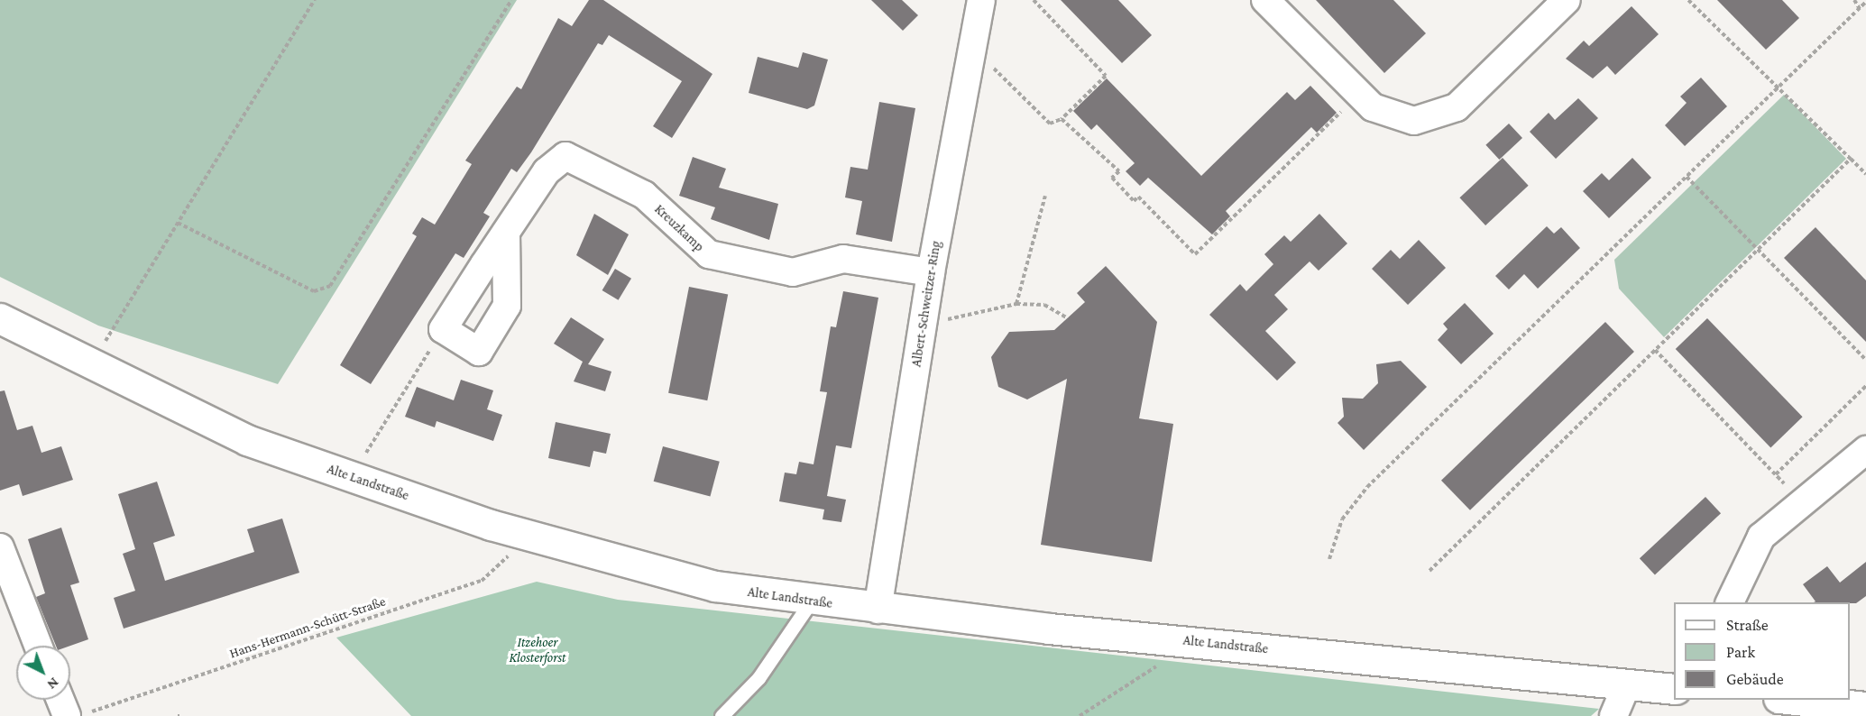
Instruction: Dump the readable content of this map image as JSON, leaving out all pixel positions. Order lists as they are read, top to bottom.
{
  "streets": {
    "street": ["Kreuzkamp", "Albert-Schweitzer-Ring", "Alte Landstraße"],
    "path": ["Hans-Hermann-Schütt-Straße"]
  },
  "crossings": [
    ["Kreuzkamp", "Albert-Schweitzer-Ring"],
    ["Albert-Schweitzer-Ring", "Alte Landstraße"],
    ["Alte Landstraße", "Hans-Hermann-Schütt-Straße"]
  ],
  "parks": ["Itzehoer Klosterforst"],
  "legend": ["Straße", "Park", "Gebäude"],
  "north": "bottom right"
}
